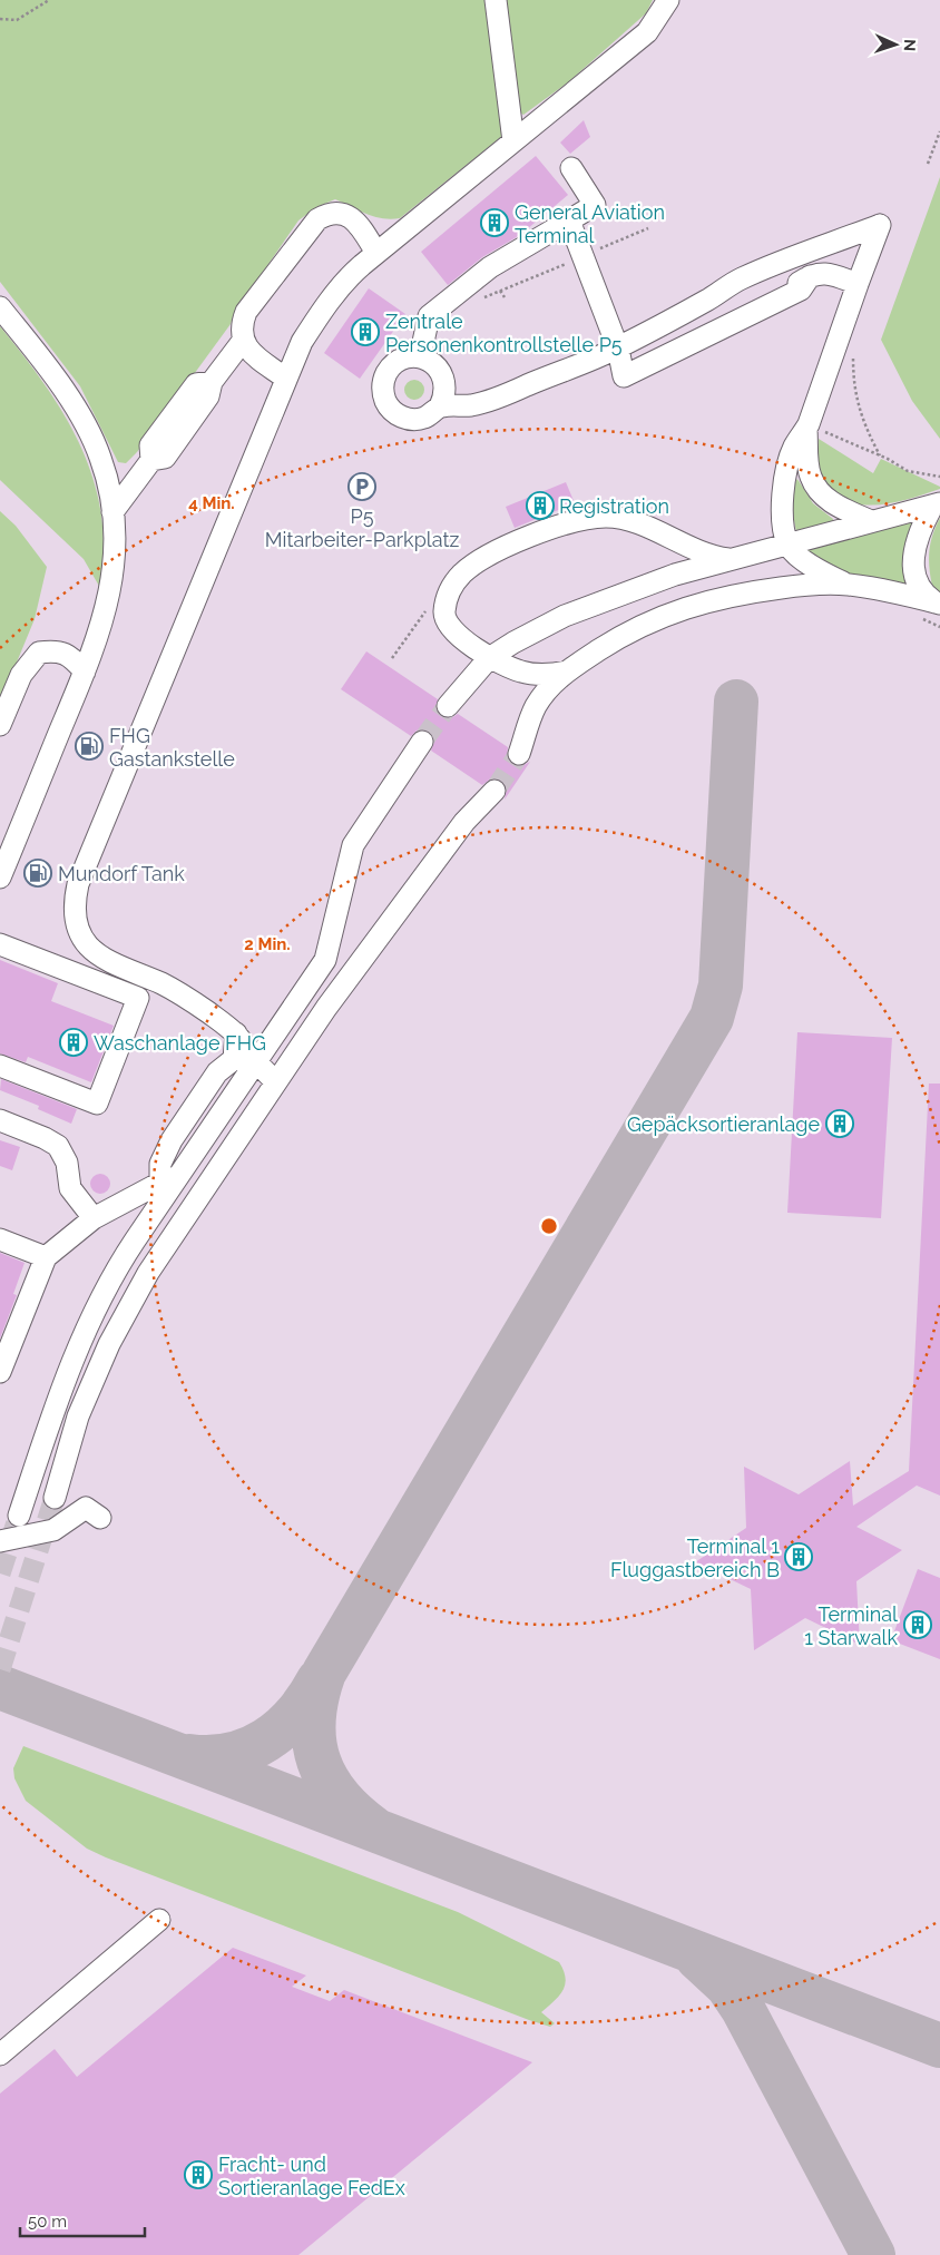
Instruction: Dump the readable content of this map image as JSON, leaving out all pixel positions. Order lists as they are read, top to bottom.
{
  "places": {
    "building": [
      "General Aviation Terminal",
      "Zentrale Personenkontrollstelle P5",
      "Registration",
      "Waschanlage FHG",
      "Gepäcksortieranlage",
      "Terminal 1 Fluggastbereich B",
      "Terminal 1 Starwalk",
      "Fracht- und Sortieranlage FedEx"
    ],
    "parking": ["P5 Mitarbeiter-Parkplatz"],
    "fuel station": ["FHG Gastankstelle", "Mundorf Tank"]
  },
  "scale_bar": "50 m",
  "north": "right",
  "rings": ["4 Min.", "2 Min."]
}
